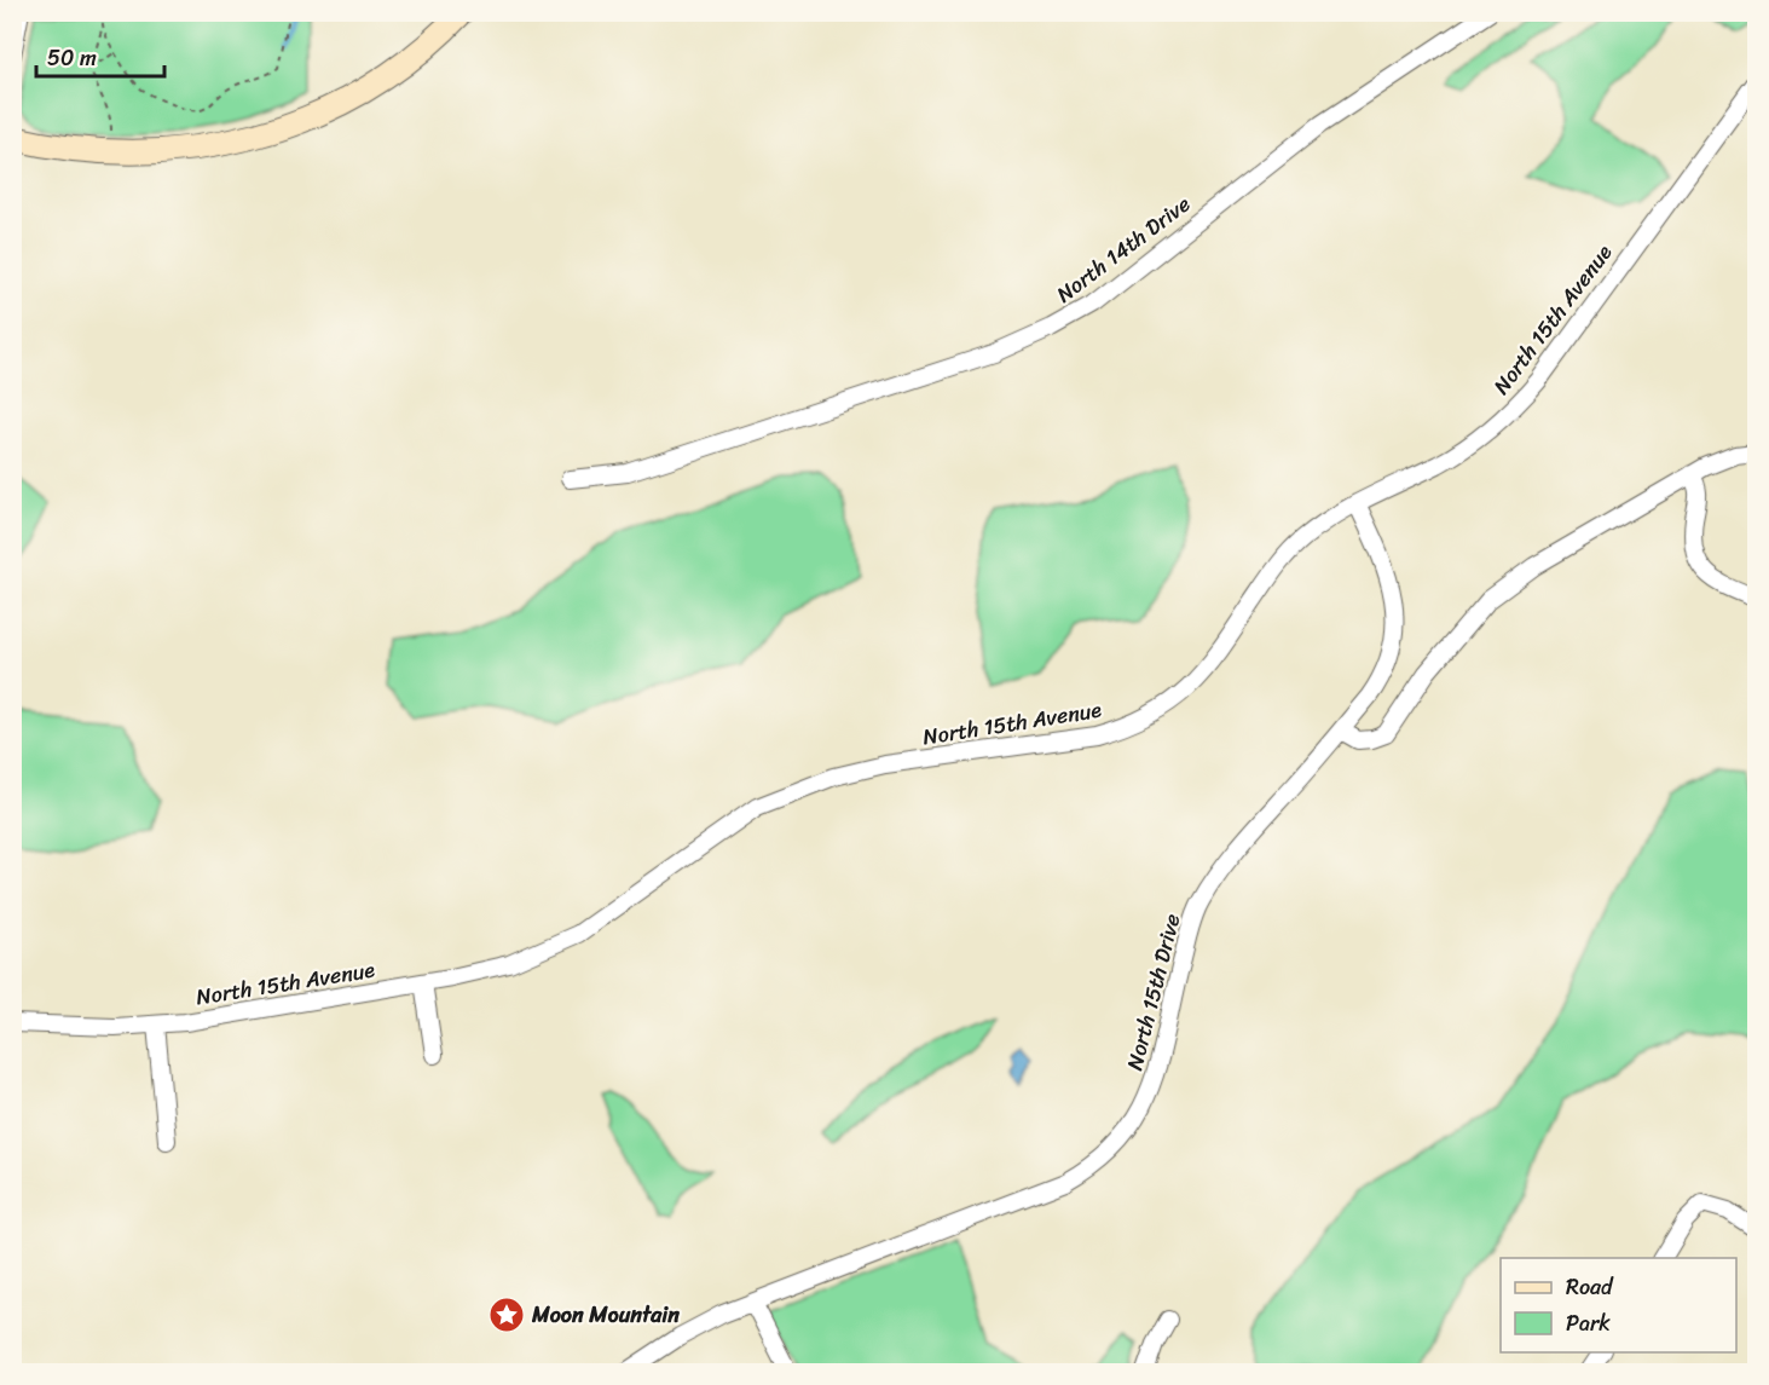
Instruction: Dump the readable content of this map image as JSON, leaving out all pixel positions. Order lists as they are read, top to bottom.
{
  "streets": {
    "street": ["North 14th Drive", "North 15th Avenue", "North 15th Drive"]
  },
  "crossings": [
    ["North 15th Avenue", "North 15th Drive"]
  ],
  "places": {
    "place": ["Moon Mountain"]
  },
  "legend": ["Road", "Park"],
  "scale_bar": "50 m"
}
